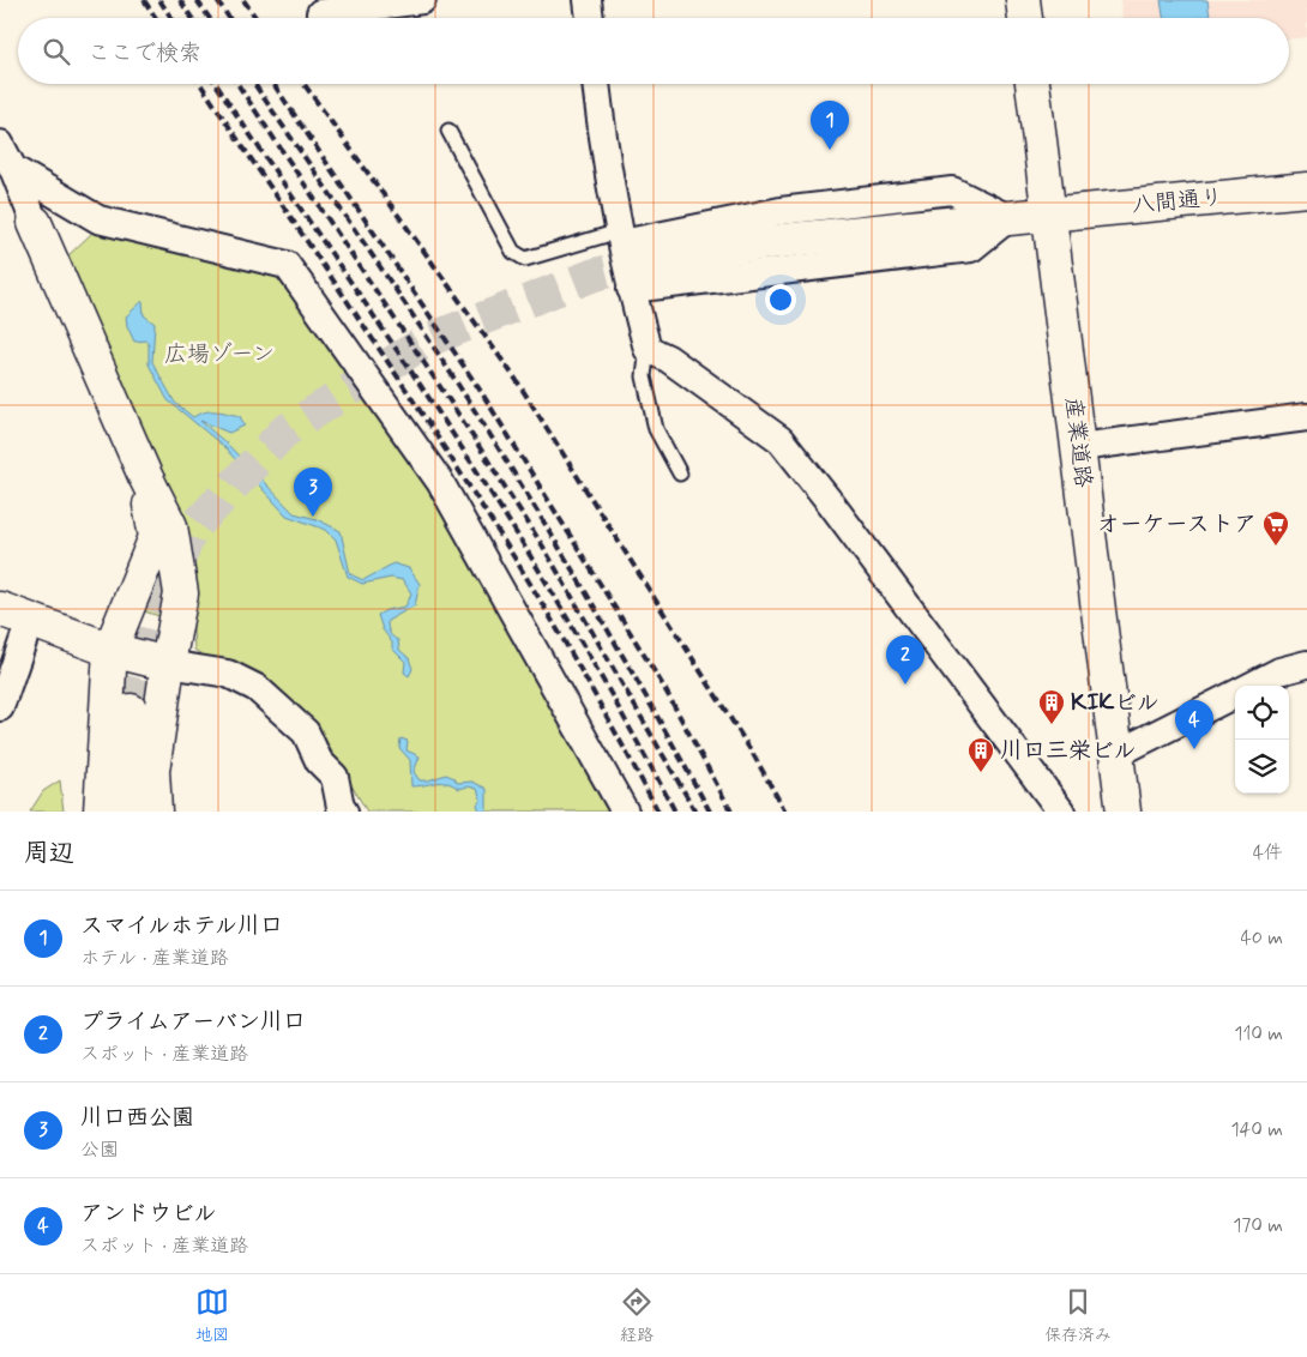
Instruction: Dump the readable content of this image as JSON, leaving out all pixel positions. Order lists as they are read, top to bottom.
{
  "streets": {
    "street": ["八間通り", "産業道路"]
  },
  "crossings": [
    ["八間通り", "産業道路"]
  ],
  "parks": ["広場ゾーン"],
  "places": {
    "supermarket": ["オーケーストア"],
    "building": ["KIKビル", "川口三栄ビル"]
  },
  "page": {
    "search": "ここで検索",
    "pins": [
      "1",
      "3",
      "2",
      "4"
    ],
    "heading": ["周辺", "4件"],
    "list": [
      {
        "mark": "1",
        "name": "スマイルホテル川口",
        "note": "ホテル · 産業道路",
        "value": "40 m"
      },
      {
        "mark": "2",
        "name": "プライムアーバン川口",
        "note": "スポット · 産業道路",
        "value": "110 m"
      },
      {
        "mark": "3",
        "name": "川口西公園",
        "note": "公園",
        "value": "140 m"
      },
      {
        "mark": "4",
        "name": "アンドウビル",
        "note": "スポット · 産業道路",
        "value": "170 m"
      }
    ],
    "nav": ["地図", "経路", "保存済み"]
  }
}
